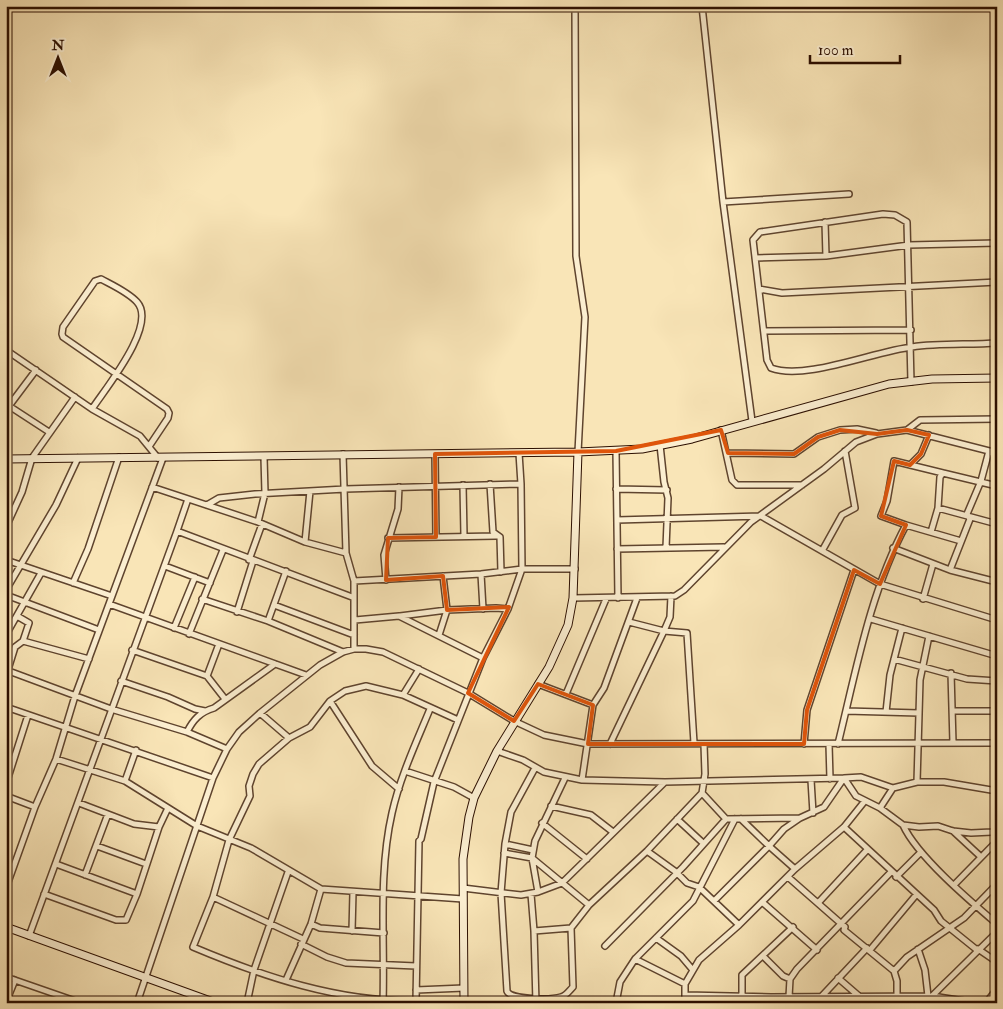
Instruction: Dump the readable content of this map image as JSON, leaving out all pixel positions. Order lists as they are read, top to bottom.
{
  "scale_bar": "100 m",
  "north": "top"
}
